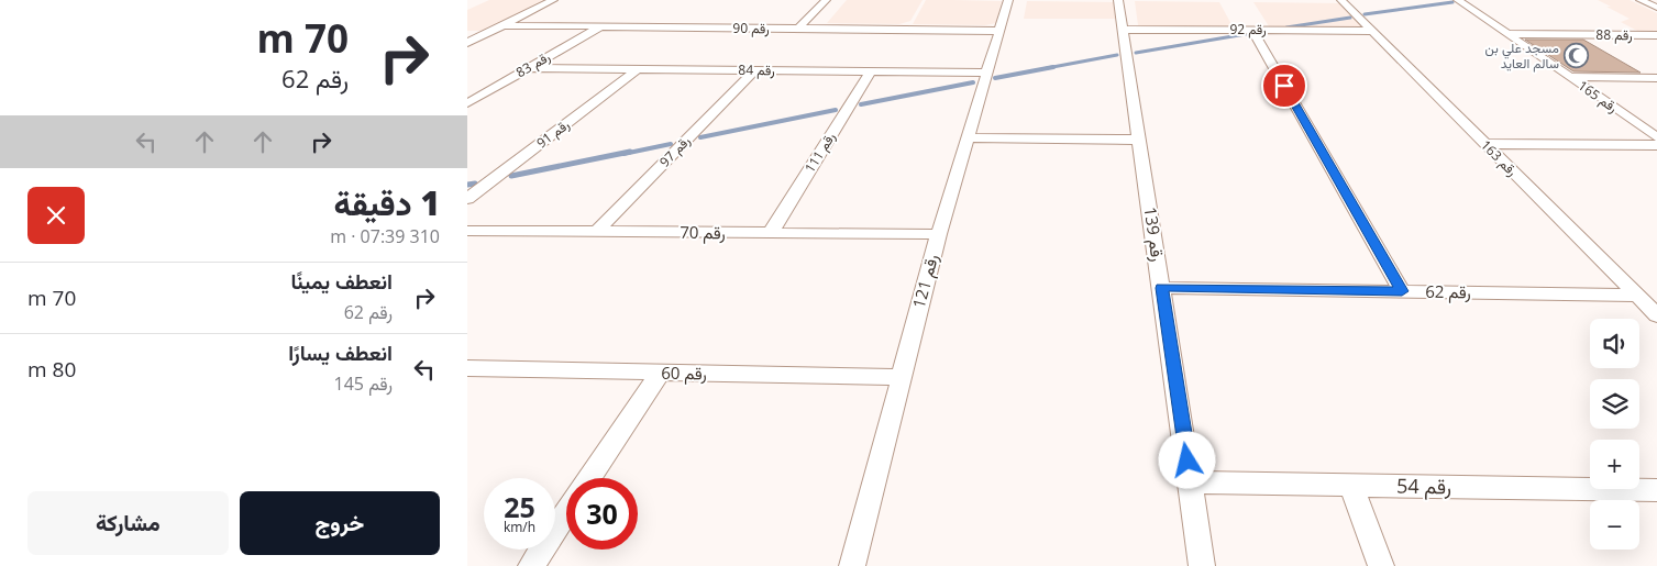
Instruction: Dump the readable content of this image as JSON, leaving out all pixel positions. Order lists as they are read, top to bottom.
{
  "streets": {
    "street": [
      "رقم 90",
      "رقم 92",
      "رقم 88",
      "رقم 83",
      "رقم 84",
      "رقم 165",
      "رقم 91",
      "رقم 97",
      "رقم 111",
      "رقم 163",
      "رقم 70",
      "رقم 139",
      "رقم 121",
      "رقم 62",
      "رقم 60",
      "رقم 54"
    ]
  },
  "crossings": [
    ["رقم 90", "رقم 83"],
    ["رقم 90", "رقم 121"],
    ["رقم 92", "رقم 163"],
    ["رقم 92", "رقم 139"],
    ["رقم 88", "رقم 165"],
    ["رقم 83", "رقم 84"],
    ["رقم 84", "رقم 91"],
    ["رقم 84", "رقم 97"],
    ["رقم 84", "رقم 111"],
    ["رقم 84", "رقم 121"],
    ["رقم 97", "رقم 70"],
    ["رقم 111", "رقم 70"],
    ["رقم 163", "رقم 62"],
    ["رقم 70", "رقم 121"],
    ["رقم 139", "رقم 62"],
    ["رقم 139", "رقم 54"],
    ["رقم 121", "رقم 60"]
  ],
  "places": {
    "mosque": ["مسجد علي بن سالم العايد"]
  },
  "page": {
    "turn": ["70 m", "رقم 62"],
    "heading": ["1 دقيقة", "310 m · 07:39"],
    "list": [
      {
        "name": "انعطف يمينًا",
        "note": "رقم 62",
        "value": "70 m"
      },
      {
        "name": "انعطف يسارًا",
        "note": "رقم 145",
        "value": "80 m"
      }
    ],
    "map_buttons": ["+", "−"],
    "speed": "25 km/h",
    "limit": "30",
    "buttons": ["خروج", "مشاركة"]
  }
}
